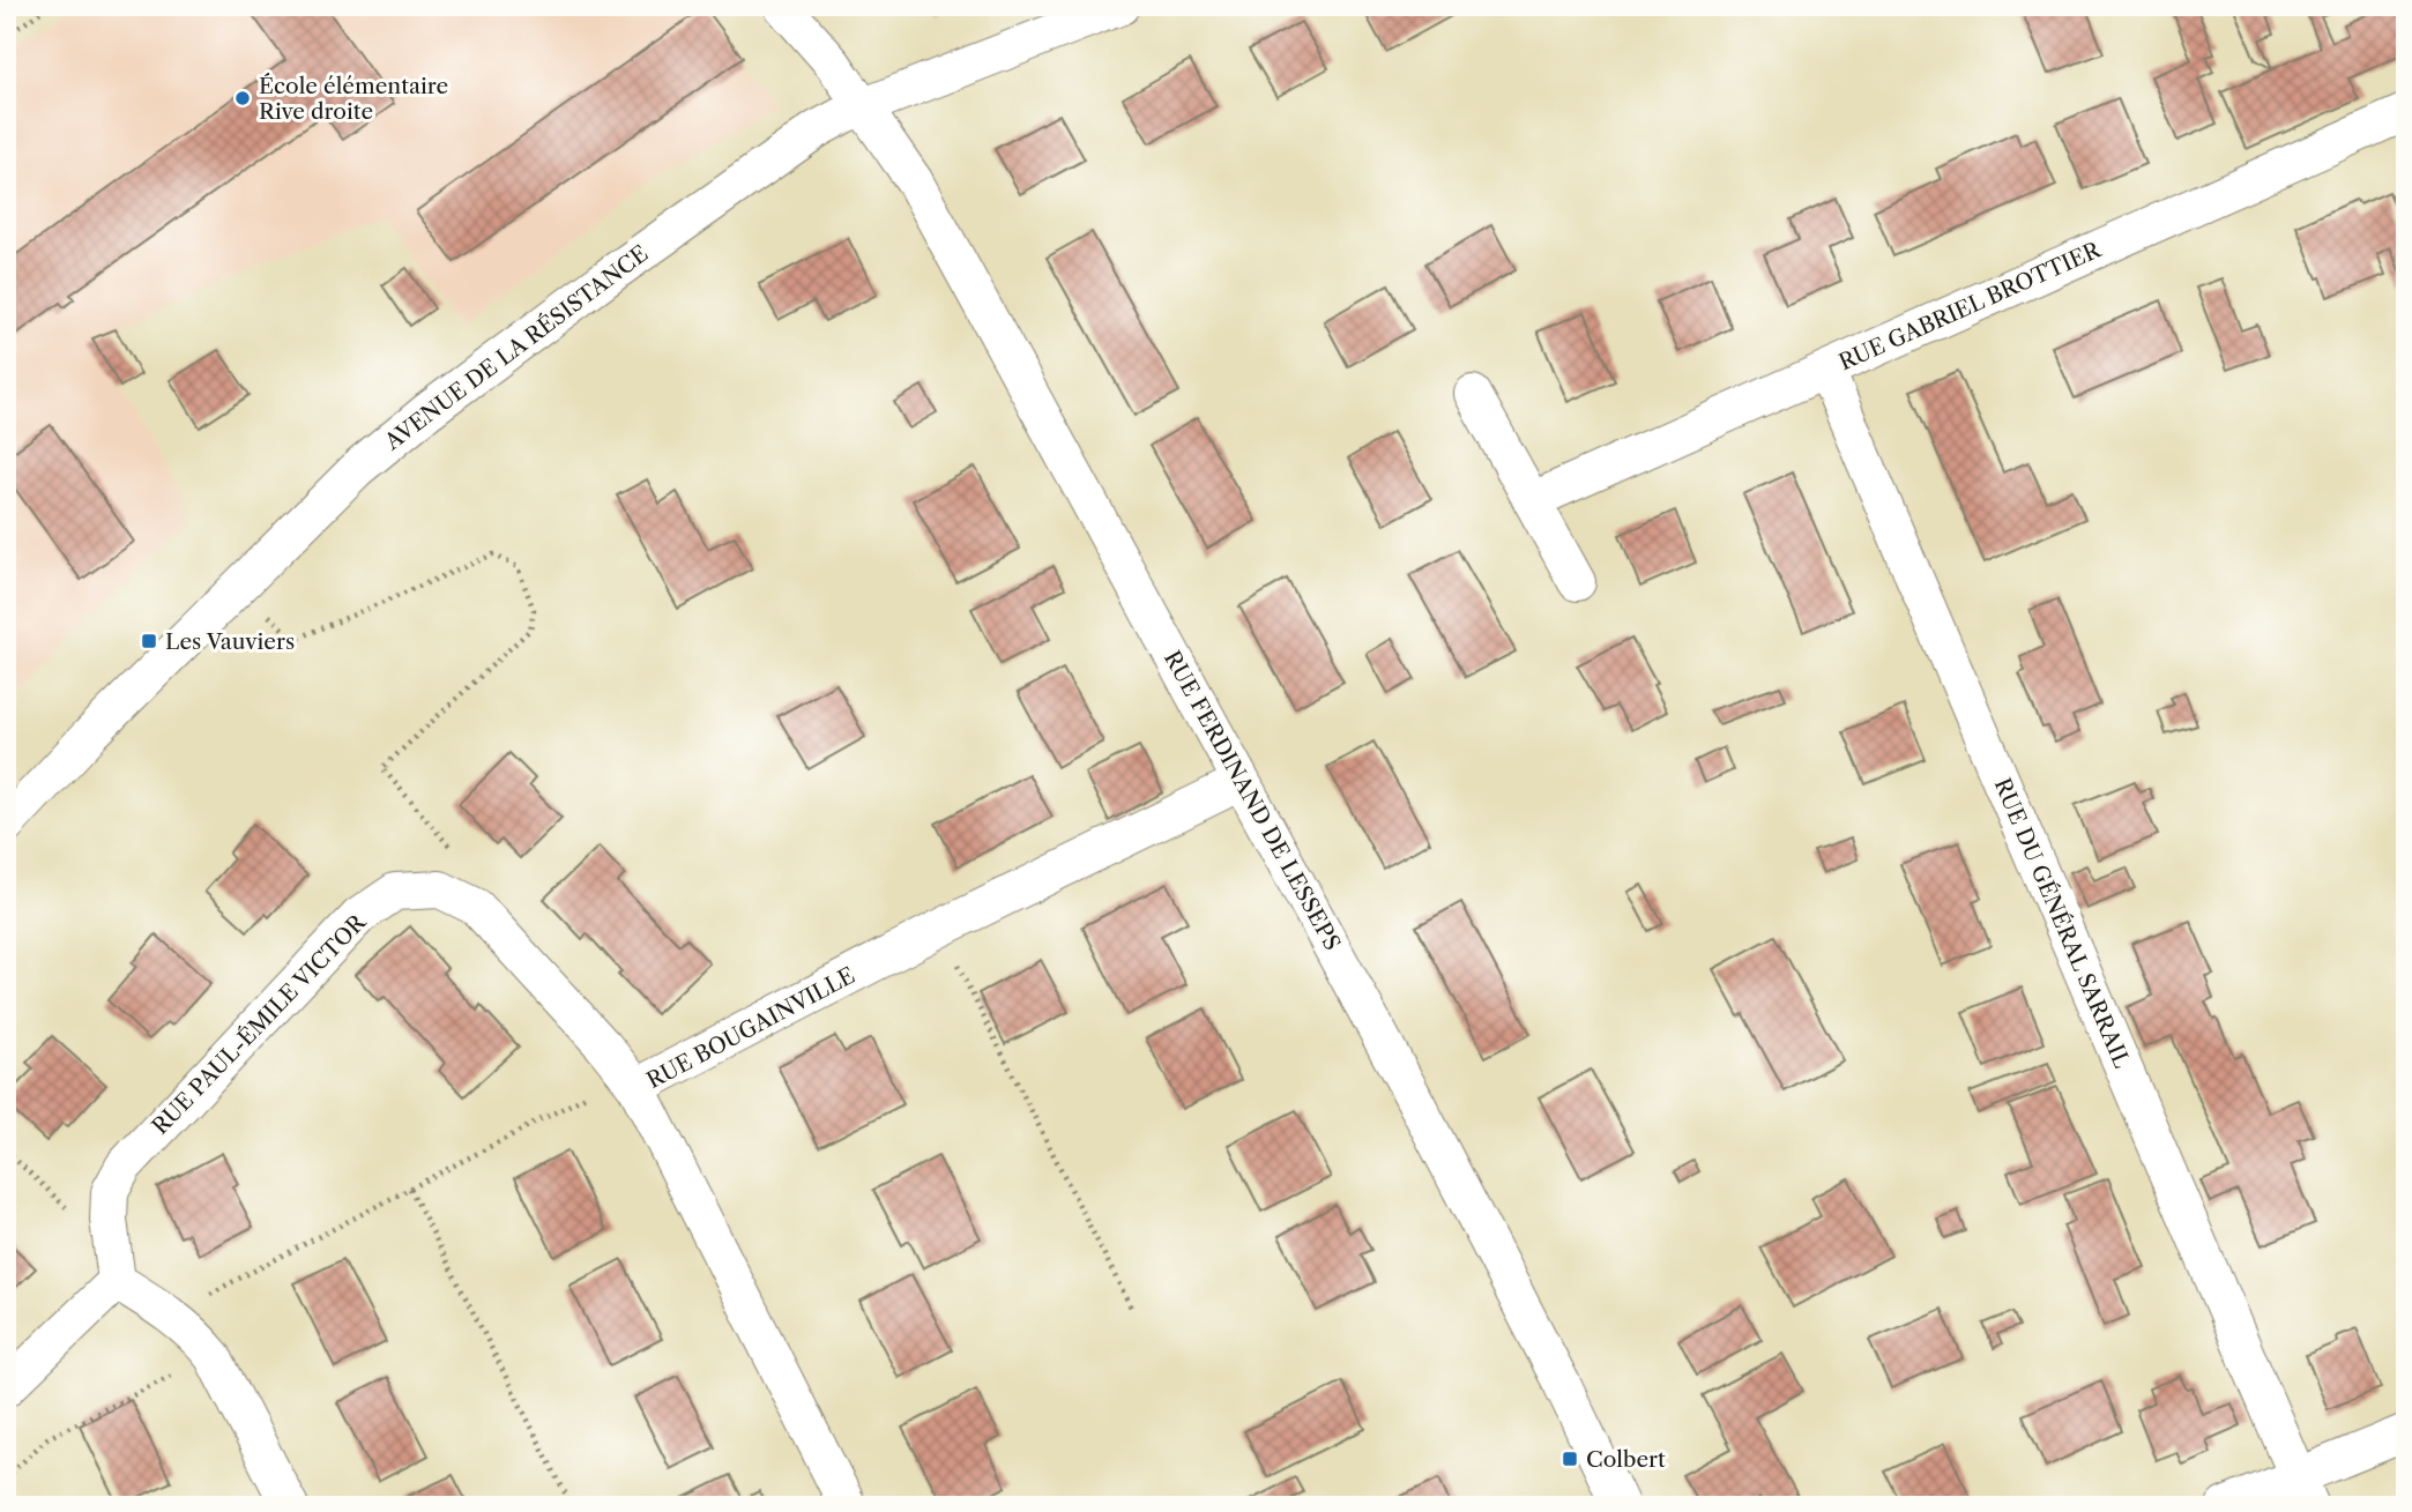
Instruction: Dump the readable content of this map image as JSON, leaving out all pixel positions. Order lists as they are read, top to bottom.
{
  "streets": {
    "street": [
      "RUE GABRIEL BROTTIER",
      "AVENUE DE LA RÉSISTANCE",
      "RUE FERDINAND DE LESSEPS",
      "RUE DU GÉNÉRAL SARRAIL",
      "RUE PAUL-ÉMILE VICTOR",
      "RUE BOUGAINVILLE"
    ]
  },
  "crossings": [
    ["RUE GABRIEL BROTTIER", "RUE DU GÉNÉRAL SARRAIL"],
    ["AVENUE DE LA RÉSISTANCE", "RUE FERDINAND DE LESSEPS"],
    ["RUE FERDINAND DE LESSEPS", "RUE BOUGAINVILLE"]
  ],
  "places": {
    "other": ["École élémentaire Rive droite"],
    "transit": ["Les Vauviers", "Colbert"]
  }
}
